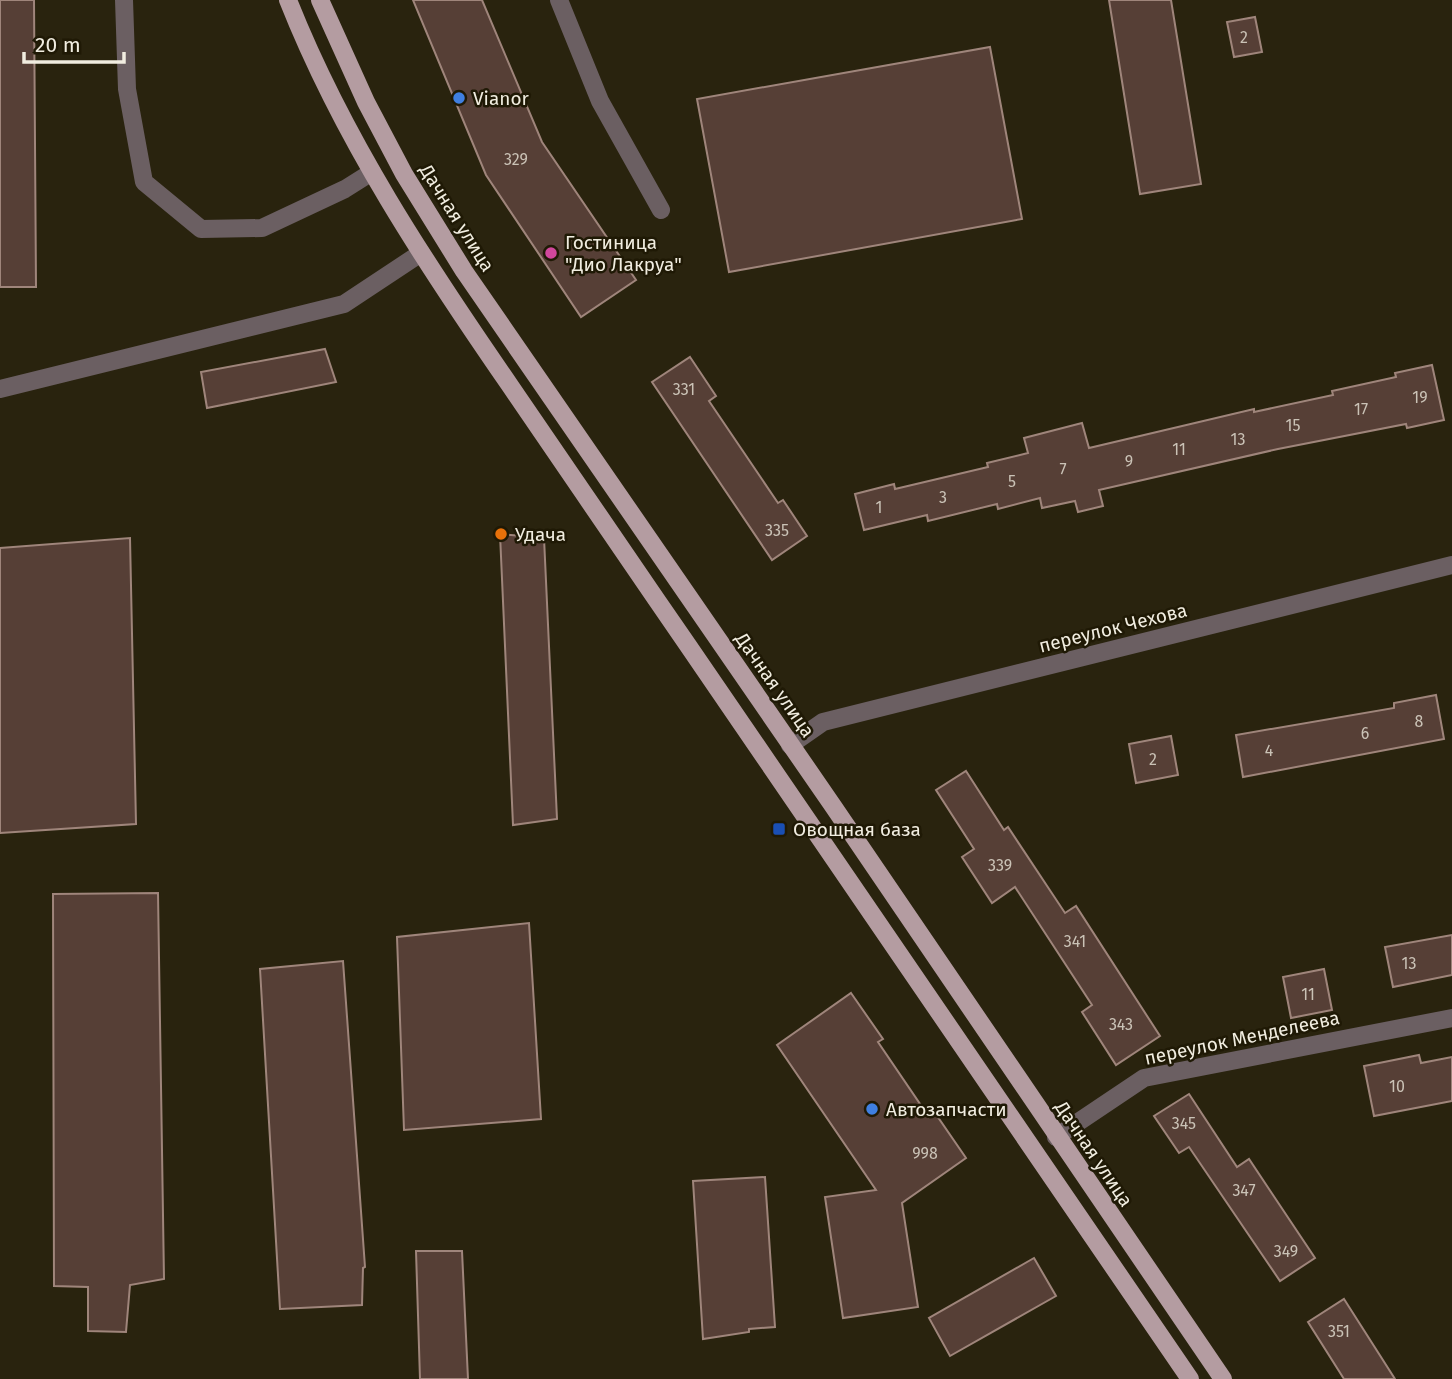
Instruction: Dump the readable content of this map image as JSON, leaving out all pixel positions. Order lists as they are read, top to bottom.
{
  "streets": {
    "main road": ["Дачная улица"],
    "street": ["переулок Чехова", "переулок Менделеева"]
  },
  "crossings": [
    ["Дачная улица", "переулок Чехова"],
    ["Дачная улица", "переулок Менделеева"]
  ],
  "places": {
    "other": [
      "Vianor",
      "Гостиница \"Дио Лакруа\"",
      "Удача",
      "Автозапчасти"
    ],
    "transit": ["Овощная база"]
  },
  "house_numbers": [
    "2",
    "329",
    "331",
    "19",
    "17",
    "15",
    "13",
    "11",
    "9",
    "7",
    "5",
    "3",
    "1",
    "335",
    "8",
    "6",
    "4",
    "2",
    "339",
    "341",
    "13",
    "11",
    "343",
    "10",
    "345",
    "998",
    "347",
    "349",
    "351"
  ],
  "scale_bar": "20 m"
}
